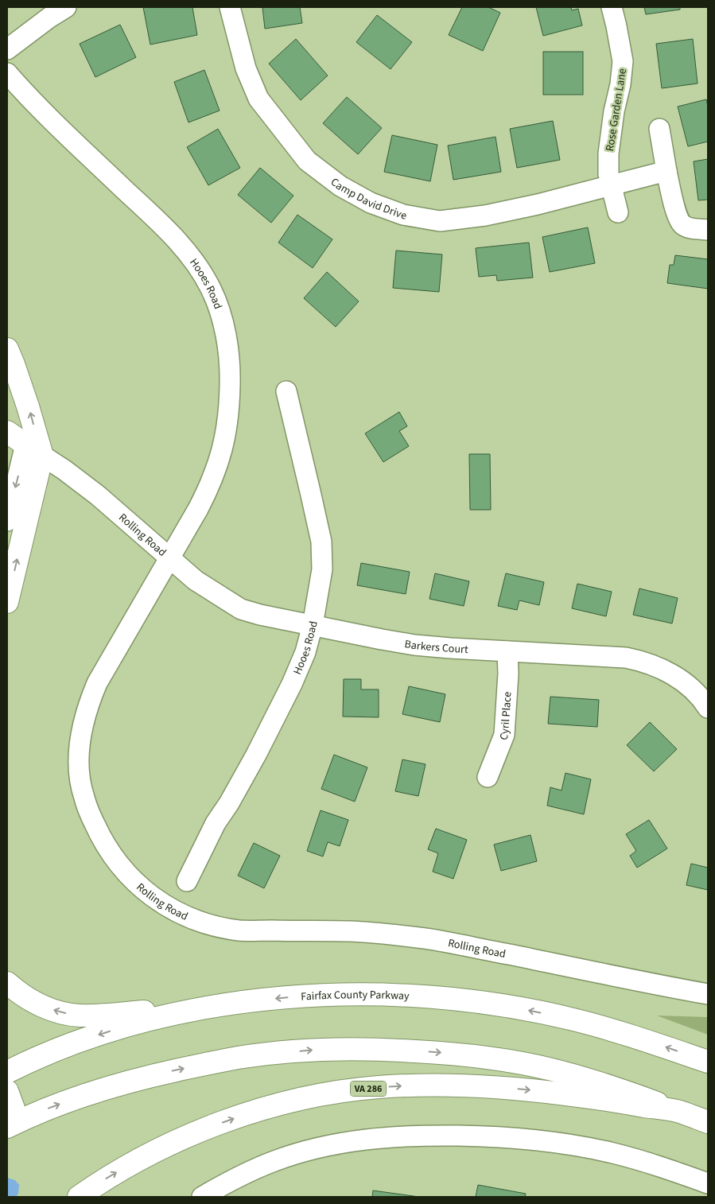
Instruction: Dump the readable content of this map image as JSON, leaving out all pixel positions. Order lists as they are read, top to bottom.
{
  "streets": {
    "main road": ["Fairfax County Parkway", "VA 286"],
    "street": [
      "Rose Garden Lane",
      "Camp David Drive",
      "Hooes Road",
      "Rolling Road",
      "Barkers Court",
      "Cyril Place"
    ]
  },
  "crossings": [
    ["Rose Garden Lane", "Camp David Drive"],
    ["Hooes Road", "Rolling Road"],
    ["Hooes Road", "Barkers Court"],
    ["Rolling Road", "Barkers Court"],
    ["Barkers Court", "Cyril Place"]
  ]
}
